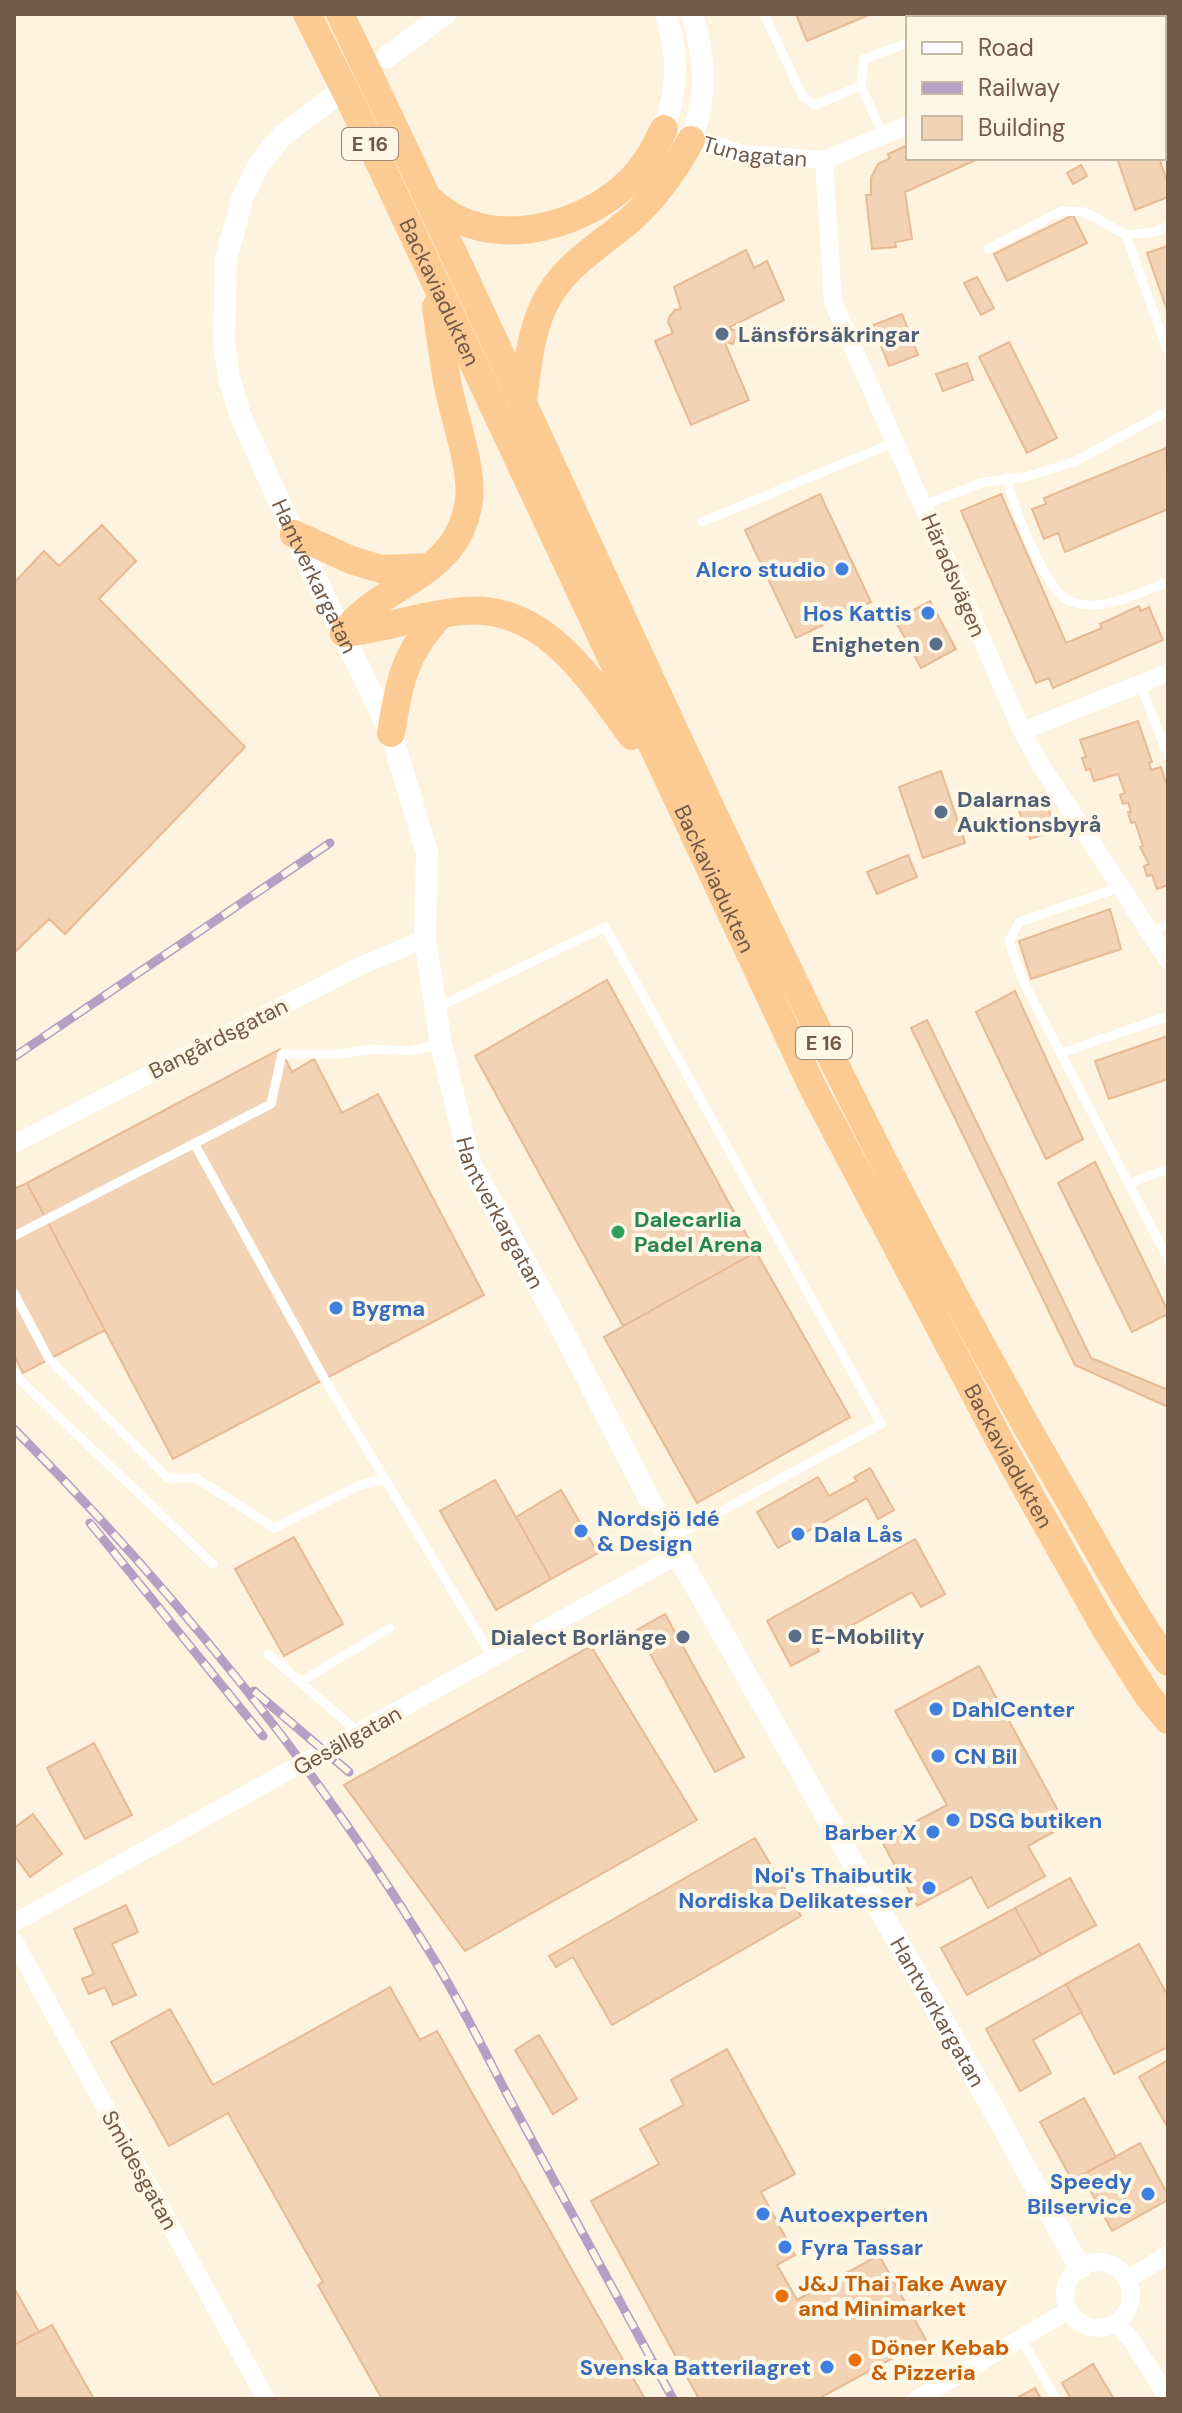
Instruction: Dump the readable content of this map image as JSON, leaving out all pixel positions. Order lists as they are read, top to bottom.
{
  "streets": {
    "highway": ["E 16", "Backaviadukten"],
    "street": [
      "Tunagatan",
      "Hantverkargatan",
      "Häradsvägen",
      "Bangårdsgatan",
      "Gesällgatan",
      "Smidesgatan"
    ]
  },
  "crossings": [
    ["Tunagatan", "Häradsvägen"],
    ["Hantverkargatan", "Bangårdsgatan"],
    ["Hantverkargatan", "Gesällgatan"]
  ],
  "places": [
    "Länsförsäkringar",
    "Alcro studio",
    "Hos Kattis",
    "Enigheten",
    "Dalarnas Auktionsbyrå",
    "Dalecarlia Padel Arena",
    "Bygma",
    "Nordsjö Idé & Design",
    "Dala Lås",
    "E-Mobility",
    "Dialect Borlänge",
    "DahlCenter",
    "CN Bil",
    "DSG butiken",
    "Barber X",
    "Noi's Thaibutik Nordiska Delikatesser",
    "Speedy Bilservice",
    "Autoexperten",
    "Fyra Tassar",
    "J&J Thai Take Away and Minimarket",
    "Döner Kebab & Pizzeria",
    "Svenska Batterilagret"
  ],
  "legend": ["Road", "Railway", "Building"]
}
